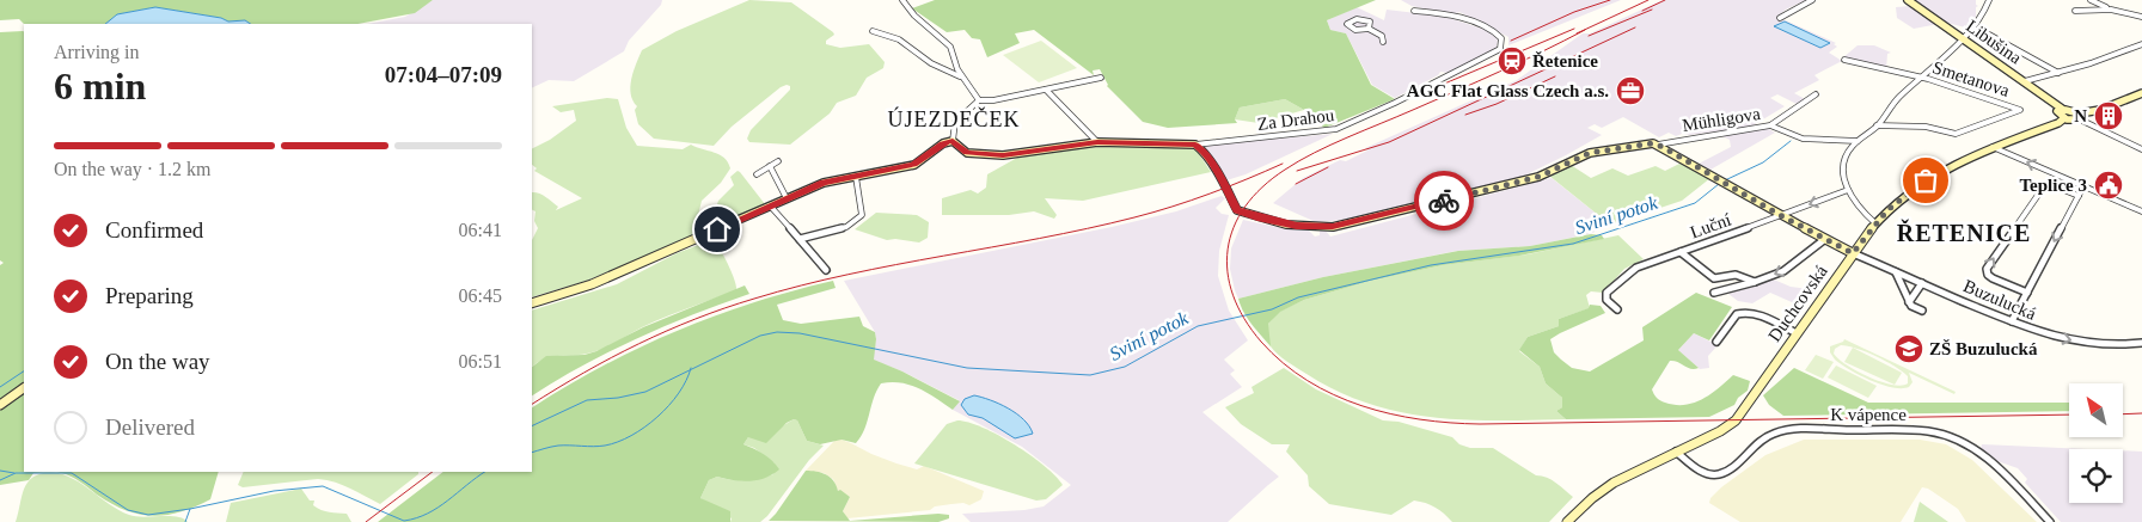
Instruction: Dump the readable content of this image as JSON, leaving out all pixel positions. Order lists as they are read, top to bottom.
{
  "streets": {
    "main road": ["Duchcovská"],
    "street": [
      "Libušina",
      "Smetanova",
      "Za Drahou",
      "Mühligova",
      "Luční",
      "Buzulucká",
      "K vápence"
    ]
  },
  "crossings": [
    ["Buzulucká", "Duchcovská"],
    ["Duchcovská", "K vápence"]
  ],
  "one_way": ["Buzulucká"],
  "districts": ["ÚJEZDEČEK", "ŘETENICE"],
  "water": ["Sviní potok"],
  "places": {
    "station": ["Řetenice"],
    "office": ["AGC Flat Glass Czech a.s."],
    "building": ["N"],
    "public building": ["Teplice 3"],
    "school or university": ["ZŠ Buzulucká"]
  },
  "north": "top left",
  "page": {
    "heading": ["6 min", "Arriving in", "07:04–07:09"],
    "bar": "On the way · 1.2 km",
    "list": [
      ["Confirmed", "06:41"],
      ["Preparing", "06:45"],
      ["On the way", "06:51"],
      "Delivered"
    ]
  }
}
